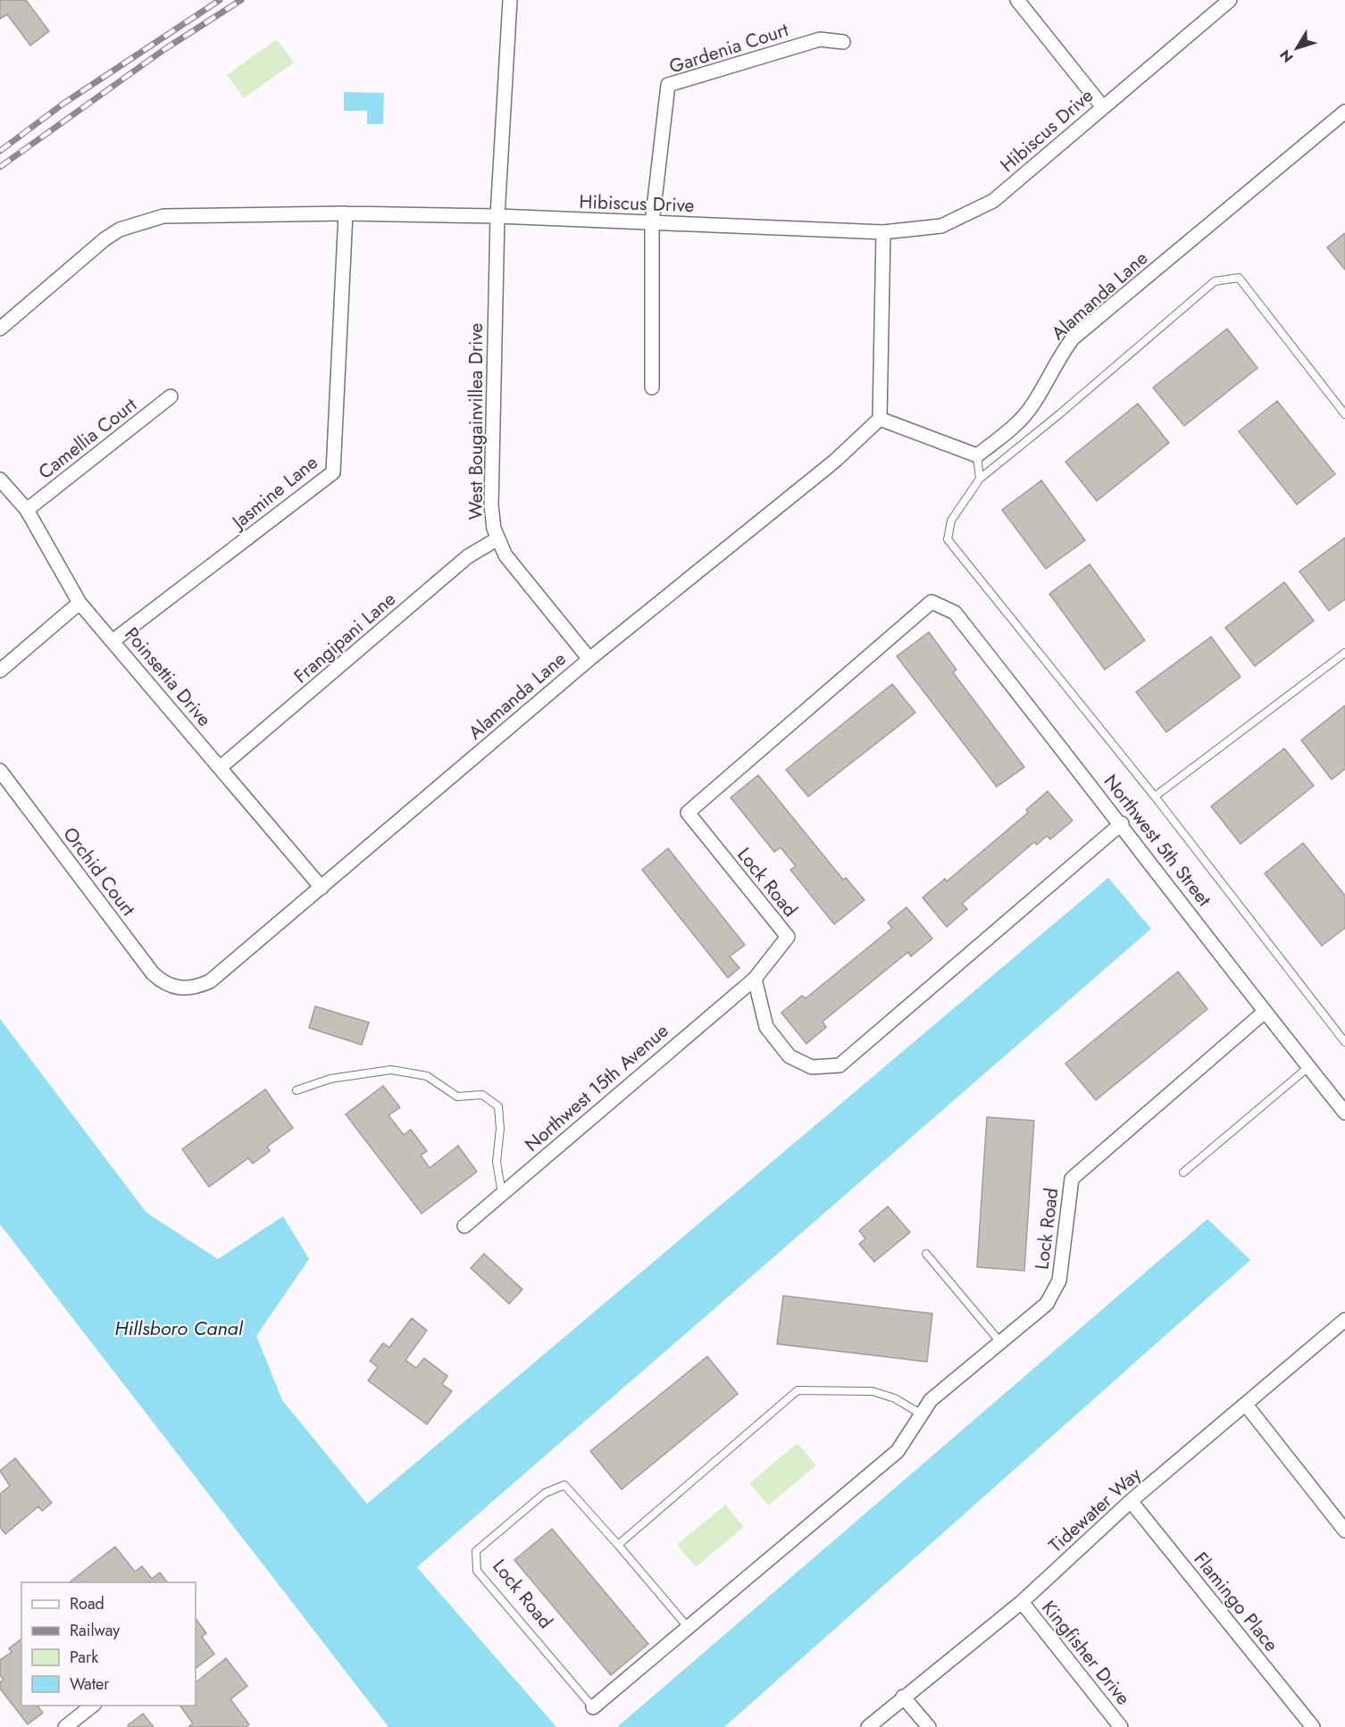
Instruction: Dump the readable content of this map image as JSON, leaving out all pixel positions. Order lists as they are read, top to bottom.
{
  "streets": {
    "street": [
      "Gardenia Court",
      "Hibiscus Drive",
      "Alamanda Lane",
      "West Bougainvillea Drive",
      "Camellia Court",
      "Jasmine Lane",
      "Frangipani Lane",
      "Poinsettia Drive",
      "Northwest 5th Street",
      "Orchid Court",
      "Lock Road",
      "Northwest 15th Avenue",
      "Tidewater Way",
      "Flamingo Place",
      "Kingfisher Drive"
    ]
  },
  "crossings": [
    ["Gardenia Court", "Hibiscus Drive"],
    ["Hibiscus Drive", "West Bougainvillea Drive"],
    ["Hibiscus Drive", "Jasmine Lane"],
    ["Alamanda Lane", "West Bougainvillea Drive"],
    ["Alamanda Lane", "Poinsettia Drive"],
    ["Alamanda Lane", "Orchid Court"],
    ["West Bougainvillea Drive", "Frangipani Lane"],
    ["Camellia Court", "Poinsettia Drive"],
    ["Jasmine Lane", "Poinsettia Drive"],
    ["Frangipani Lane", "Poinsettia Drive"],
    ["Northwest 5th Street", "Lock Road"],
    ["Lock Road", "Northwest 15th Avenue"],
    ["Tidewater Way", "Flamingo Place"],
    ["Tidewater Way", "Kingfisher Drive"]
  ],
  "water": ["Hillsboro Canal"],
  "legend": [
    "Road",
    "Railway",
    "Park",
    "Water"
  ],
  "north": "bottom left"
}
